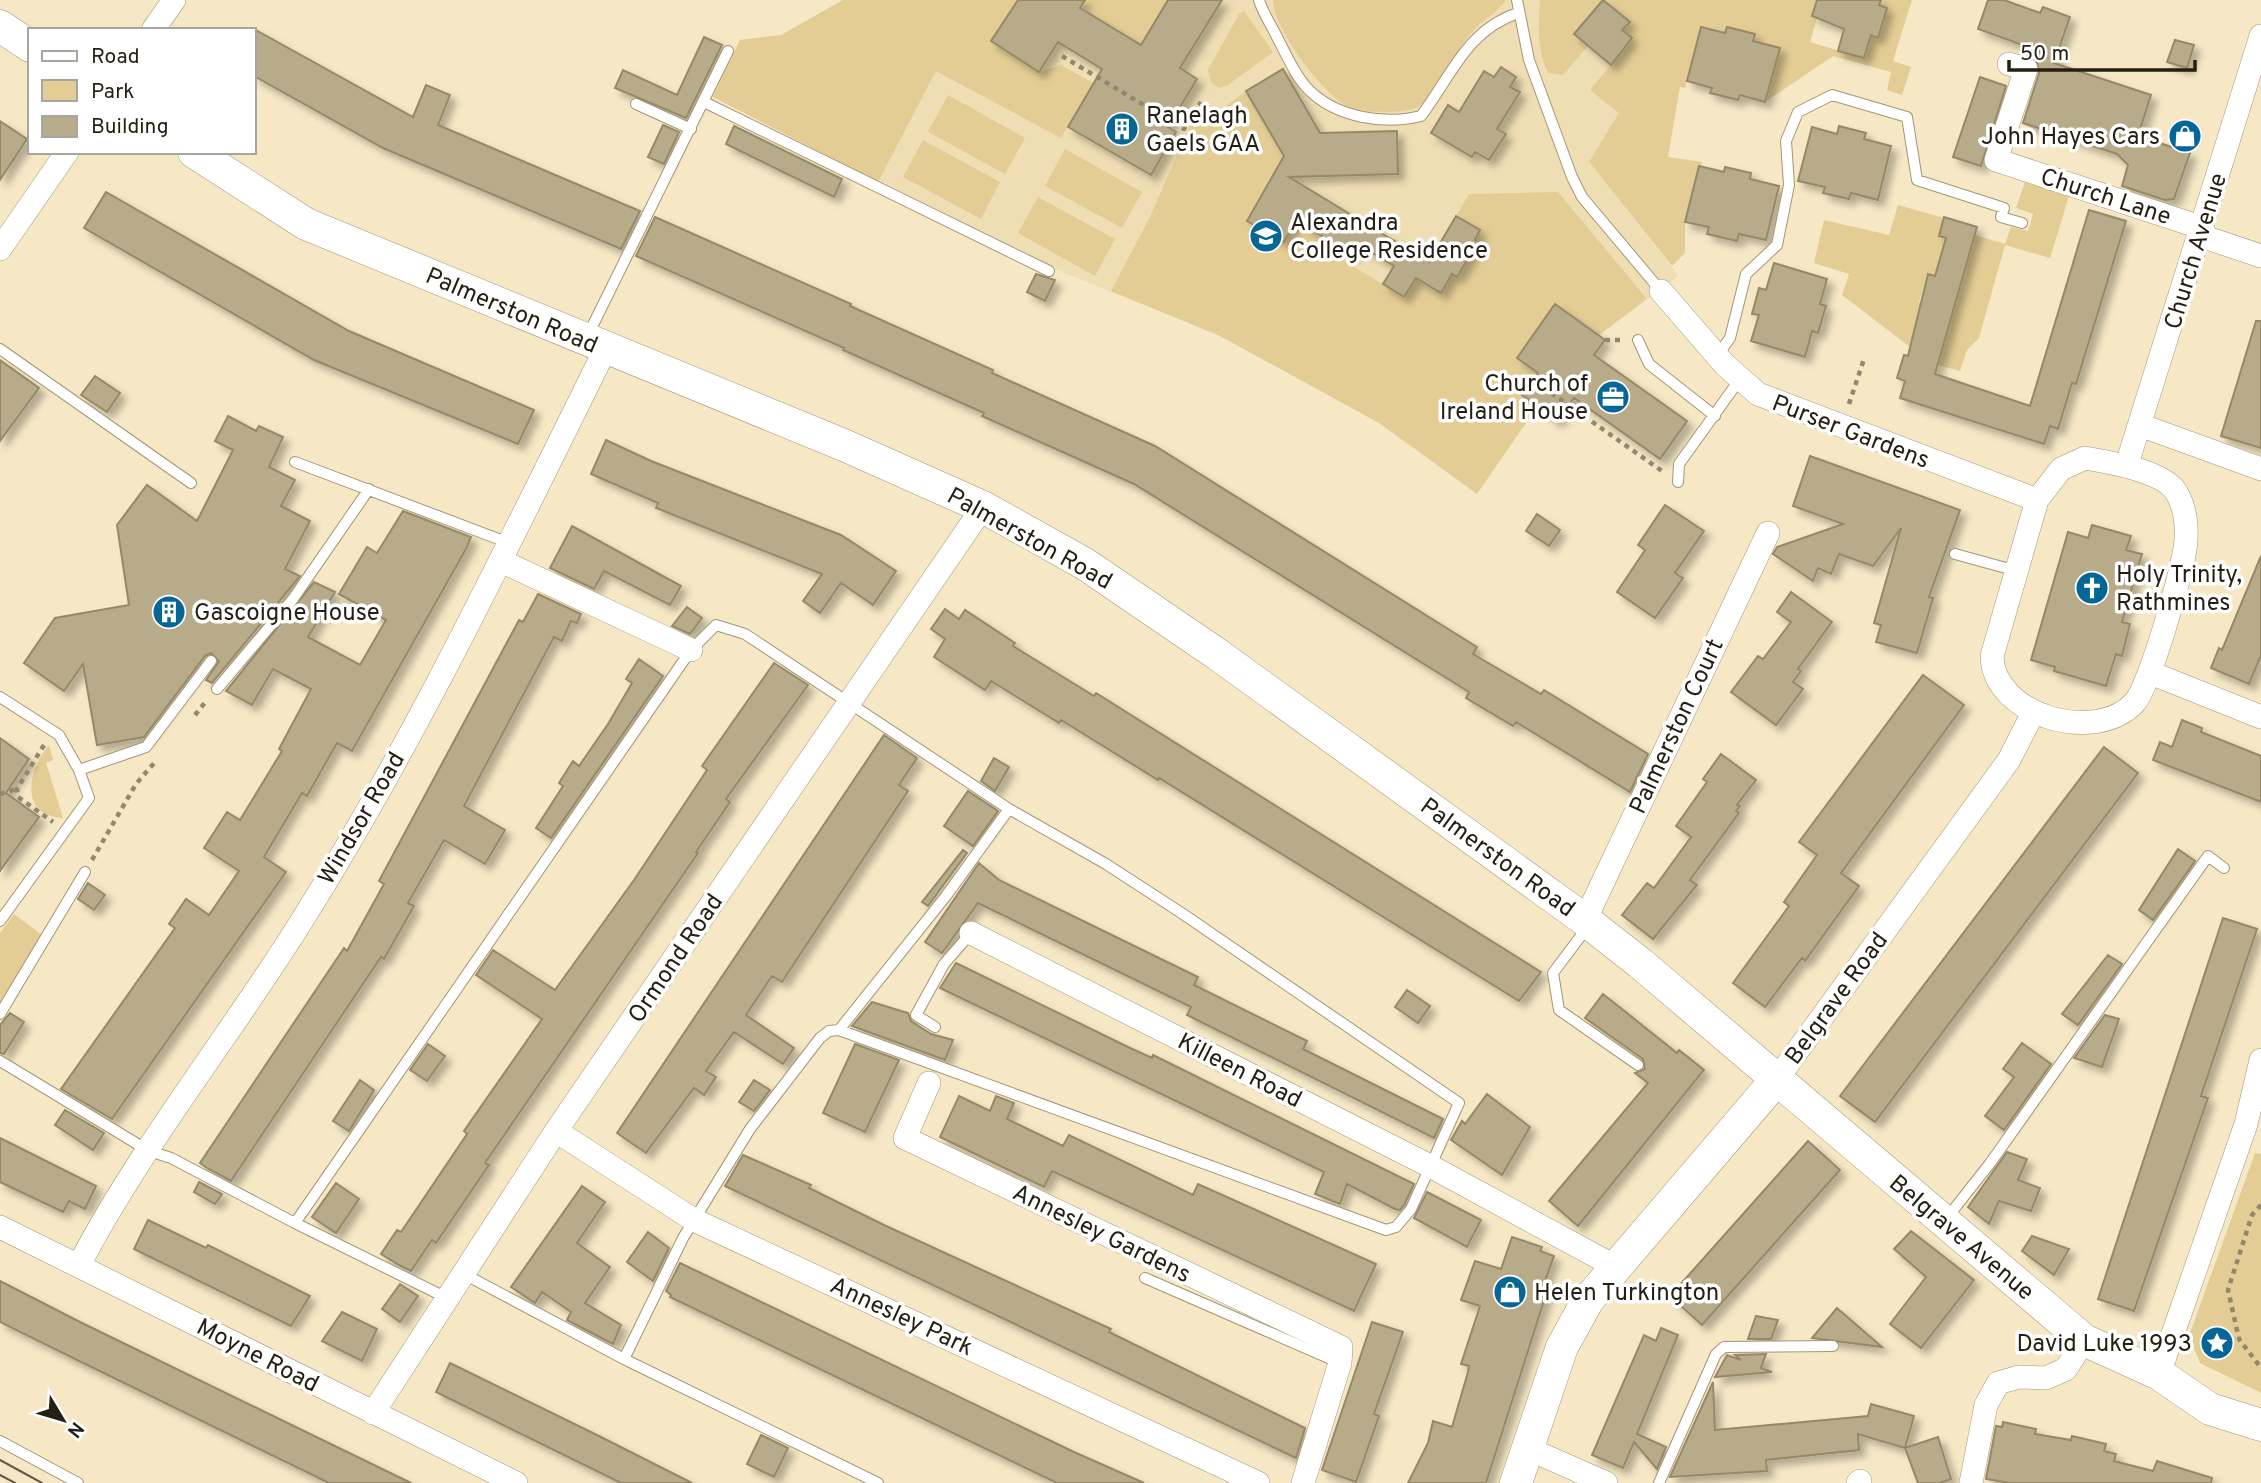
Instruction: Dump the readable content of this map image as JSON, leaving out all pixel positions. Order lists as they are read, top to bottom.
{
  "streets": {
    "street": [
      "Church Lane",
      "Church Avenue",
      "Palmerston Road",
      "Purser Gardens",
      "Palmerston Court",
      "Windsor Road",
      "Ormond Road",
      "Belgrave Road",
      "Killeen Road",
      "Annesley Gardens",
      "Belgrave Avenue",
      "Annesley Park",
      "Moyne Road"
    ]
  },
  "crossings": [
    ["Church Lane", "Church Avenue"],
    ["Church Avenue", "Purser Gardens"],
    ["Church Avenue", "Belgrave Road"],
    ["Palmerston Road", "Palmerston Court"],
    ["Palmerston Road", "Windsor Road"],
    ["Palmerston Road", "Ormond Road"],
    ["Palmerston Road", "Belgrave Road"],
    ["Palmerston Road", "Belgrave Avenue"],
    ["Purser Gardens", "Belgrave Road"],
    ["Windsor Road", "Moyne Road"],
    ["Ormond Road", "Annesley Park"],
    ["Ormond Road", "Moyne Road"],
    ["Belgrave Road", "Killeen Road"],
    ["Belgrave Road", "Belgrave Avenue"]
  ],
  "places": {
    "building": ["Ranelagh Gaels GAA", "Gascoigne House"],
    "shop": ["John Hayes Cars", "Helen Turkington"],
    "school or university": ["Alexandra College Residence"],
    "office": ["Church of Ireland House"],
    "church": ["Holy Trinity, Rathmines"],
    "place": ["David Luke 1993"]
  },
  "legend": ["Road", "Park", "Building"],
  "scale_bar": "50 m",
  "north": "bottom right"
}
